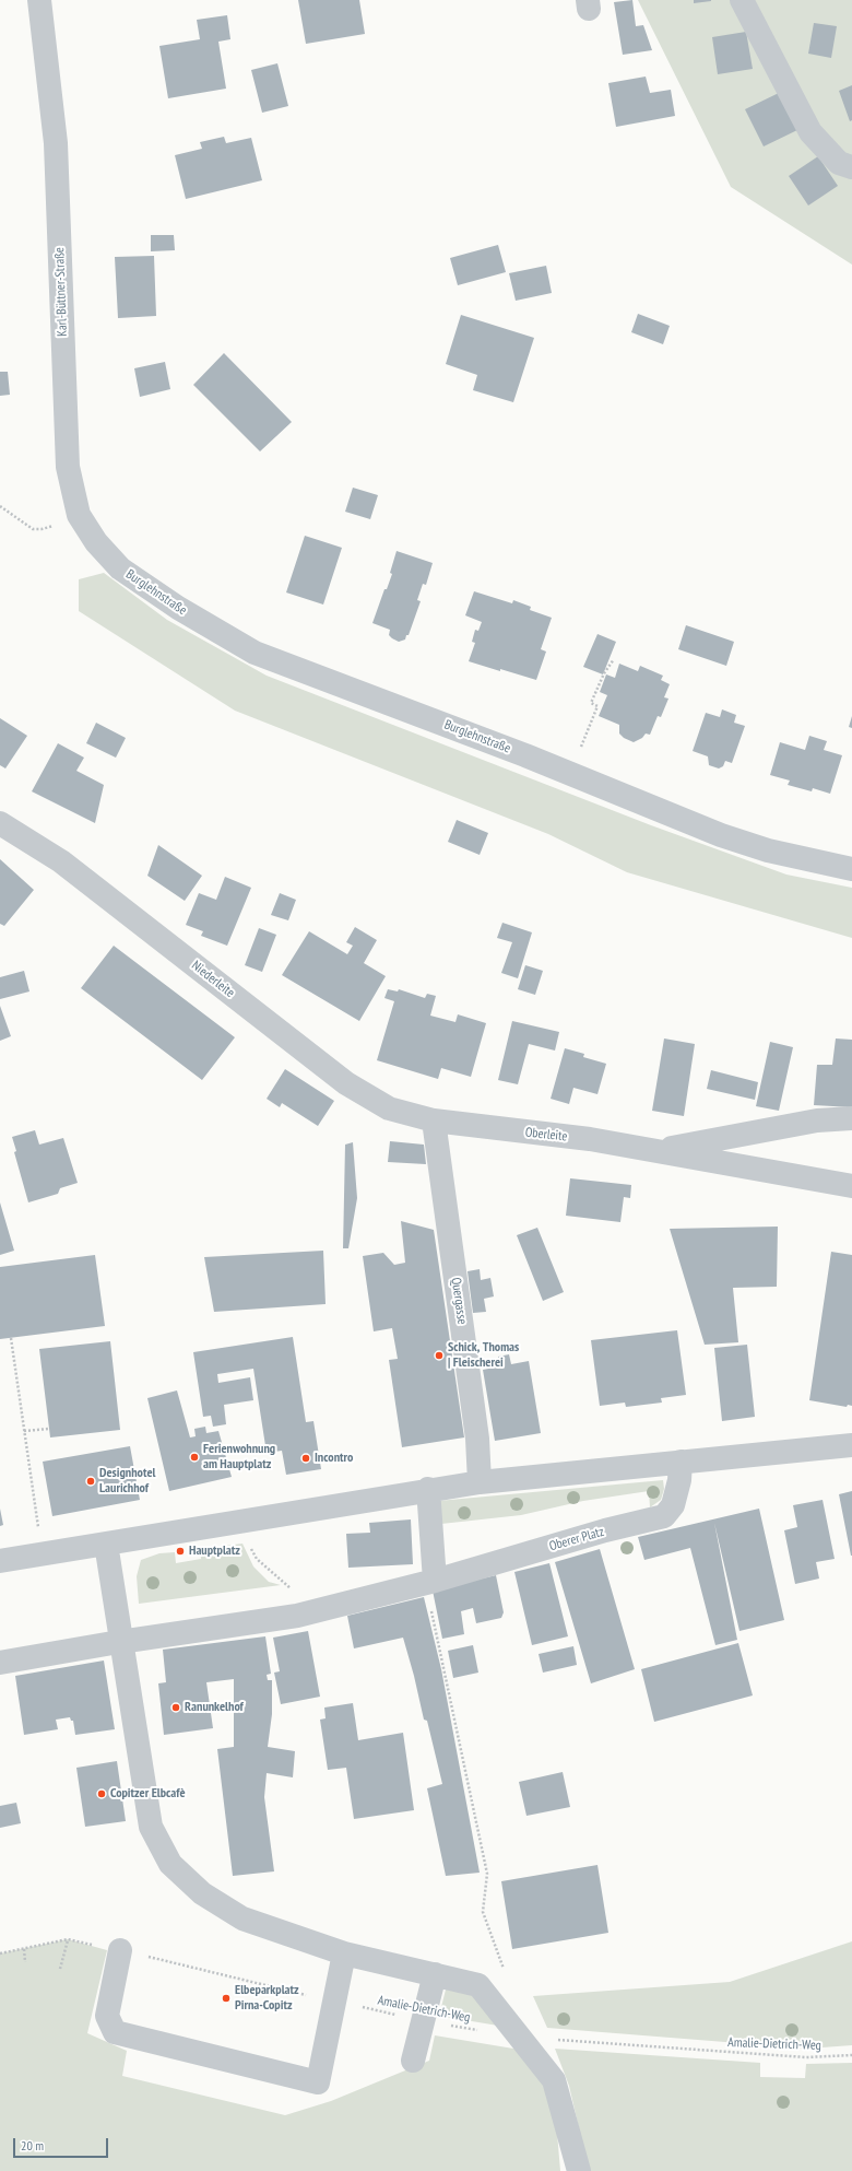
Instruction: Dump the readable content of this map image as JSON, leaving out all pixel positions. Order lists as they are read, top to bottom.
{
  "streets": {
    "street": [
      "Karl-Büttner-Straße",
      "Burglehnstraße",
      "Niederleite",
      "Oberleite",
      "Quergasse",
      "Oberer Platz"
    ],
    "path": ["Amalie-Dietrich-Weg"]
  },
  "crossings": [
    ["Karl-Büttner-Straße", "Burglehnstraße"],
    ["Niederleite", "Oberleite"],
    ["Niederleite", "Quergasse"],
    ["Oberleite", "Quergasse"]
  ],
  "places": [
    "Schick, Thomas | Fleischerei",
    "Ferienwohnung am Hauptplatz",
    "Incontro",
    "Designhotel Laurichhof",
    "Hauptplatz",
    "Ranunkelhof",
    "Copitzer Elbcafè",
    "Elbeparkplatz Pirna-Copitz"
  ],
  "scale_bar": "20 m"
}
